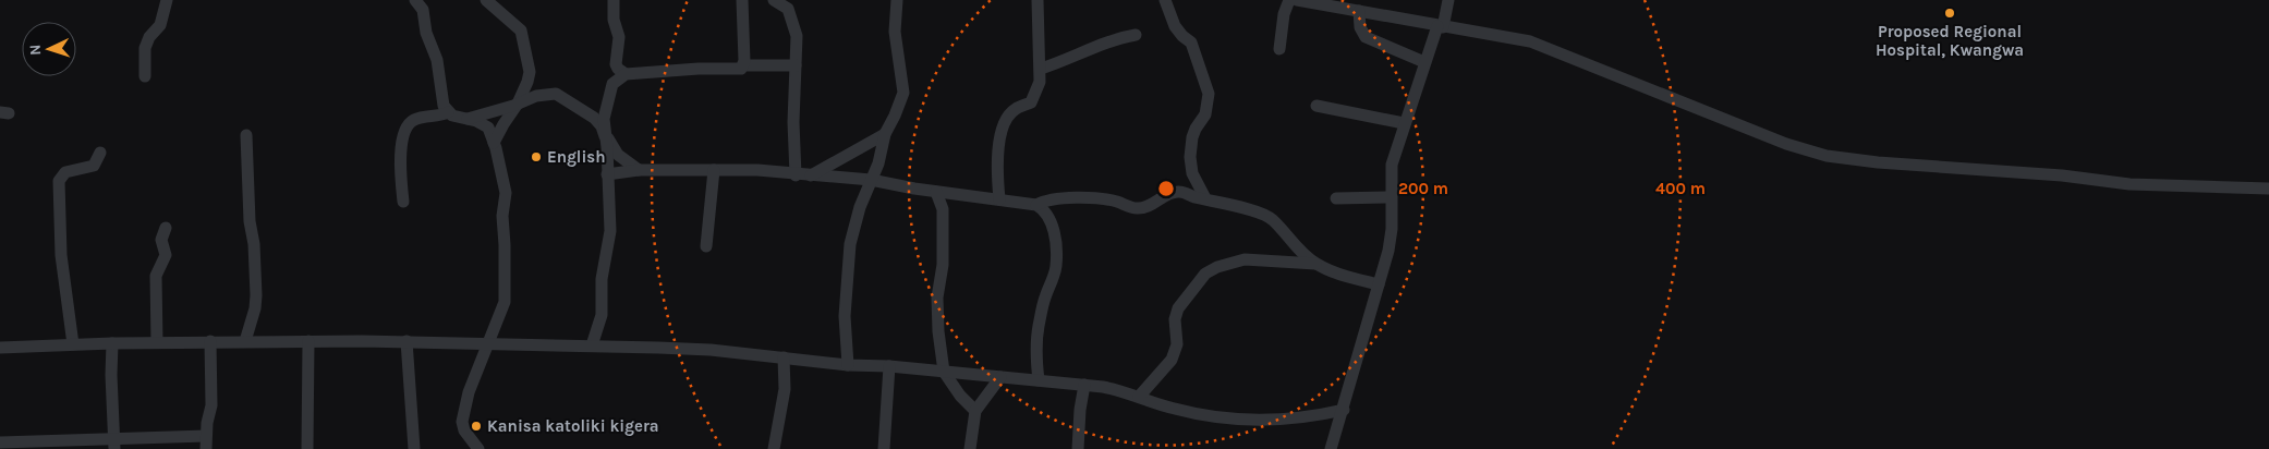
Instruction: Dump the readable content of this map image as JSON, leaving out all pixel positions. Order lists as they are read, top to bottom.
{
  "places": ["Proposed Regional Hospital, Kwangwa", "English", "Kanisa katoliki kigera"],
  "north": "left",
  "rings": ["200 m", "400 m"]
}
